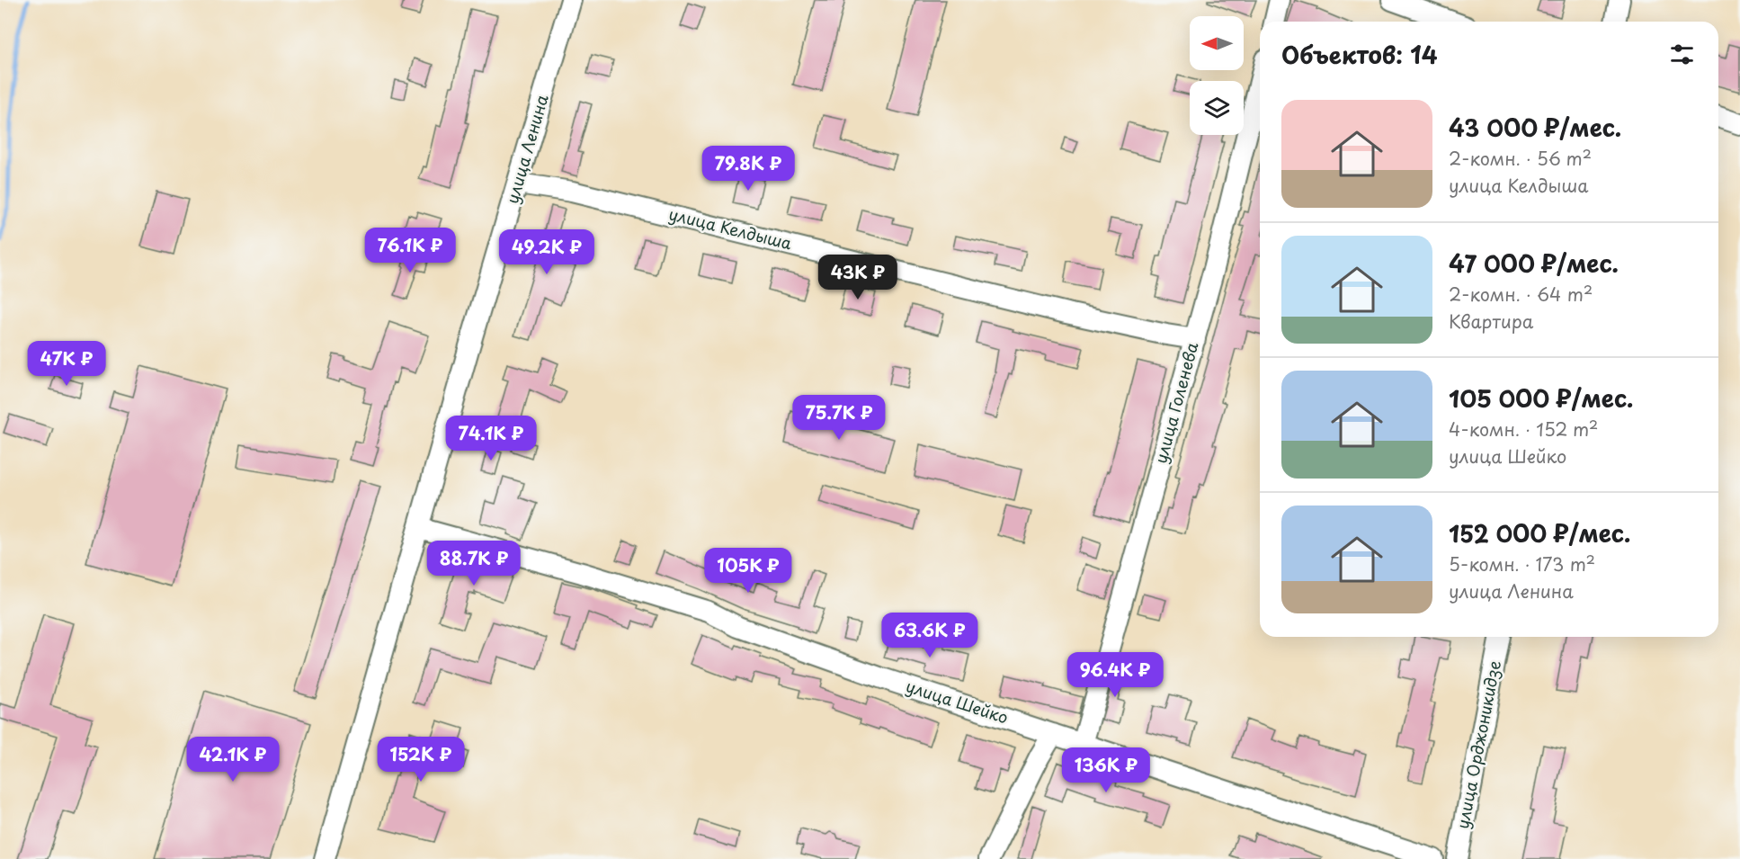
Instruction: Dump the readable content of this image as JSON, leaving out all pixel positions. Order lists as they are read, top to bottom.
{
  "streets": {
    "street": [
      "улица Ленина",
      "улица Келдыша",
      "улица Голенева",
      "улица Шейко",
      "улица Орджоникидзе"
    ]
  },
  "crossings": [
    ["улица Ленина", "улица Келдыша"],
    ["улица Ленина", "улица Шейко"],
    ["улица Келдыша", "улица Голенева"],
    ["улица Голенева", "улица Шейко"]
  ],
  "north": "left",
  "page": {
    "heading": "Объектов: 14",
    "list": [
      {
        "name": "43 000 ₽/мес.",
        "note": "2-комн. · 56 m² · улица Келдыша"
      },
      {
        "name": "47 000 ₽/мес.",
        "note": "2-комн. · 64 m² · Квартира"
      },
      {
        "name": "105 000 ₽/мес.",
        "note": "4-комн. · 152 m² · улица Шейко"
      },
      {
        "name": "152 000 ₽/мес.",
        "note": "5-комн. · 173 m² · улица Ленина"
      }
    ],
    "price": [
      "79.8K ₽",
      "76.1K ₽",
      "49.2K ₽",
      "43K ₽",
      "47K ₽",
      "75.7K ₽",
      "74.1K ₽",
      "88.7K ₽",
      "105K ₽",
      "63.6K ₽",
      "96.4K ₽",
      "42.1K ₽",
      "152K ₽",
      "136K ₽"
    ]
  }
}
